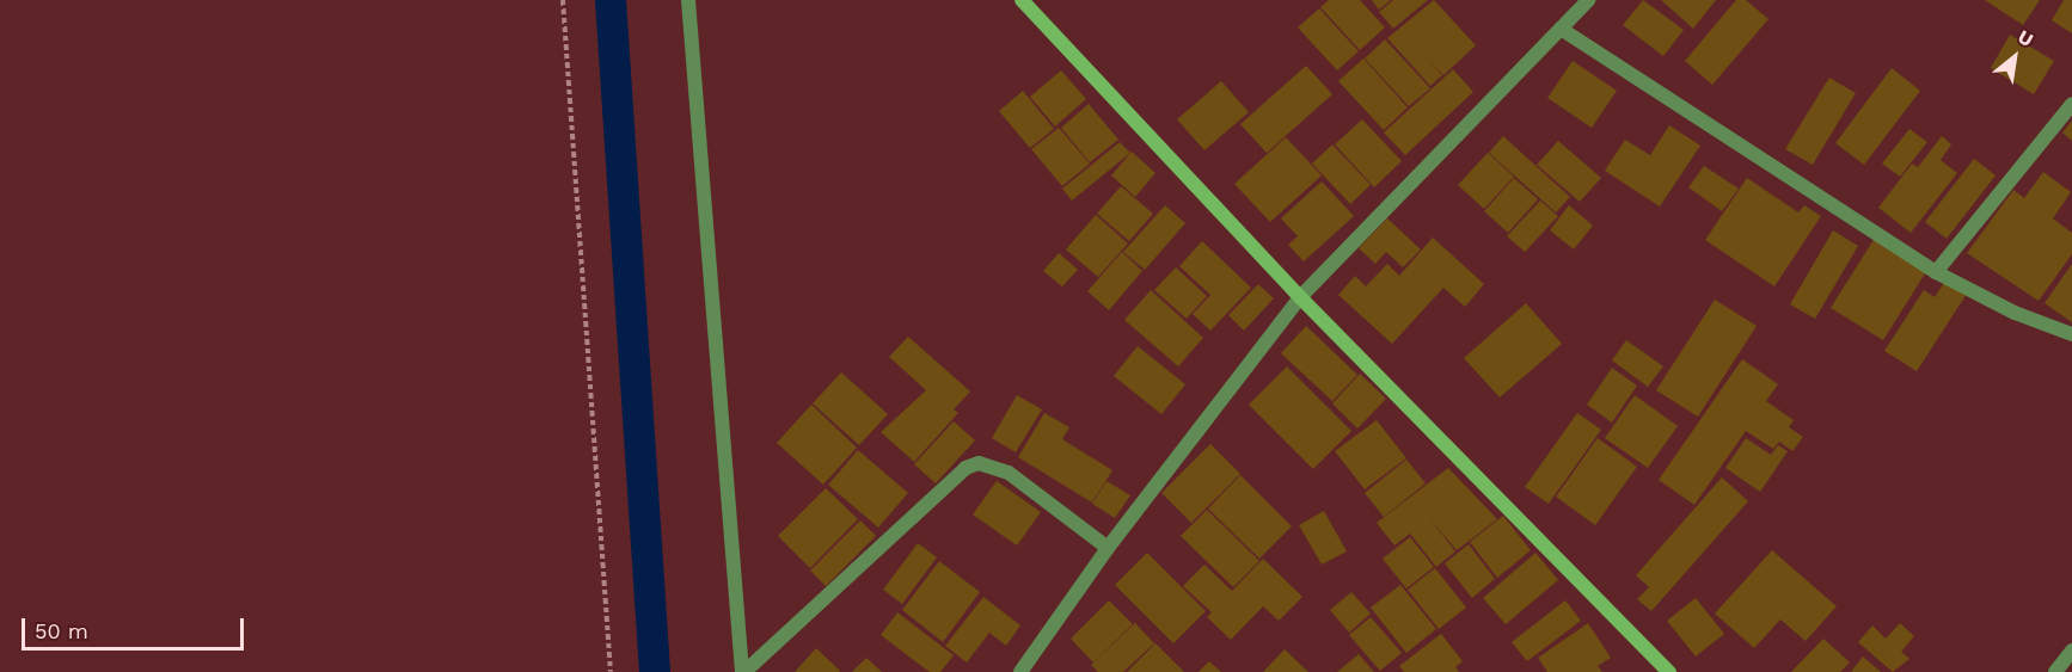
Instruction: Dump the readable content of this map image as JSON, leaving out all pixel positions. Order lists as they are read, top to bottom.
{
  "scale_bar": "50 m",
  "north": "top right"
}
